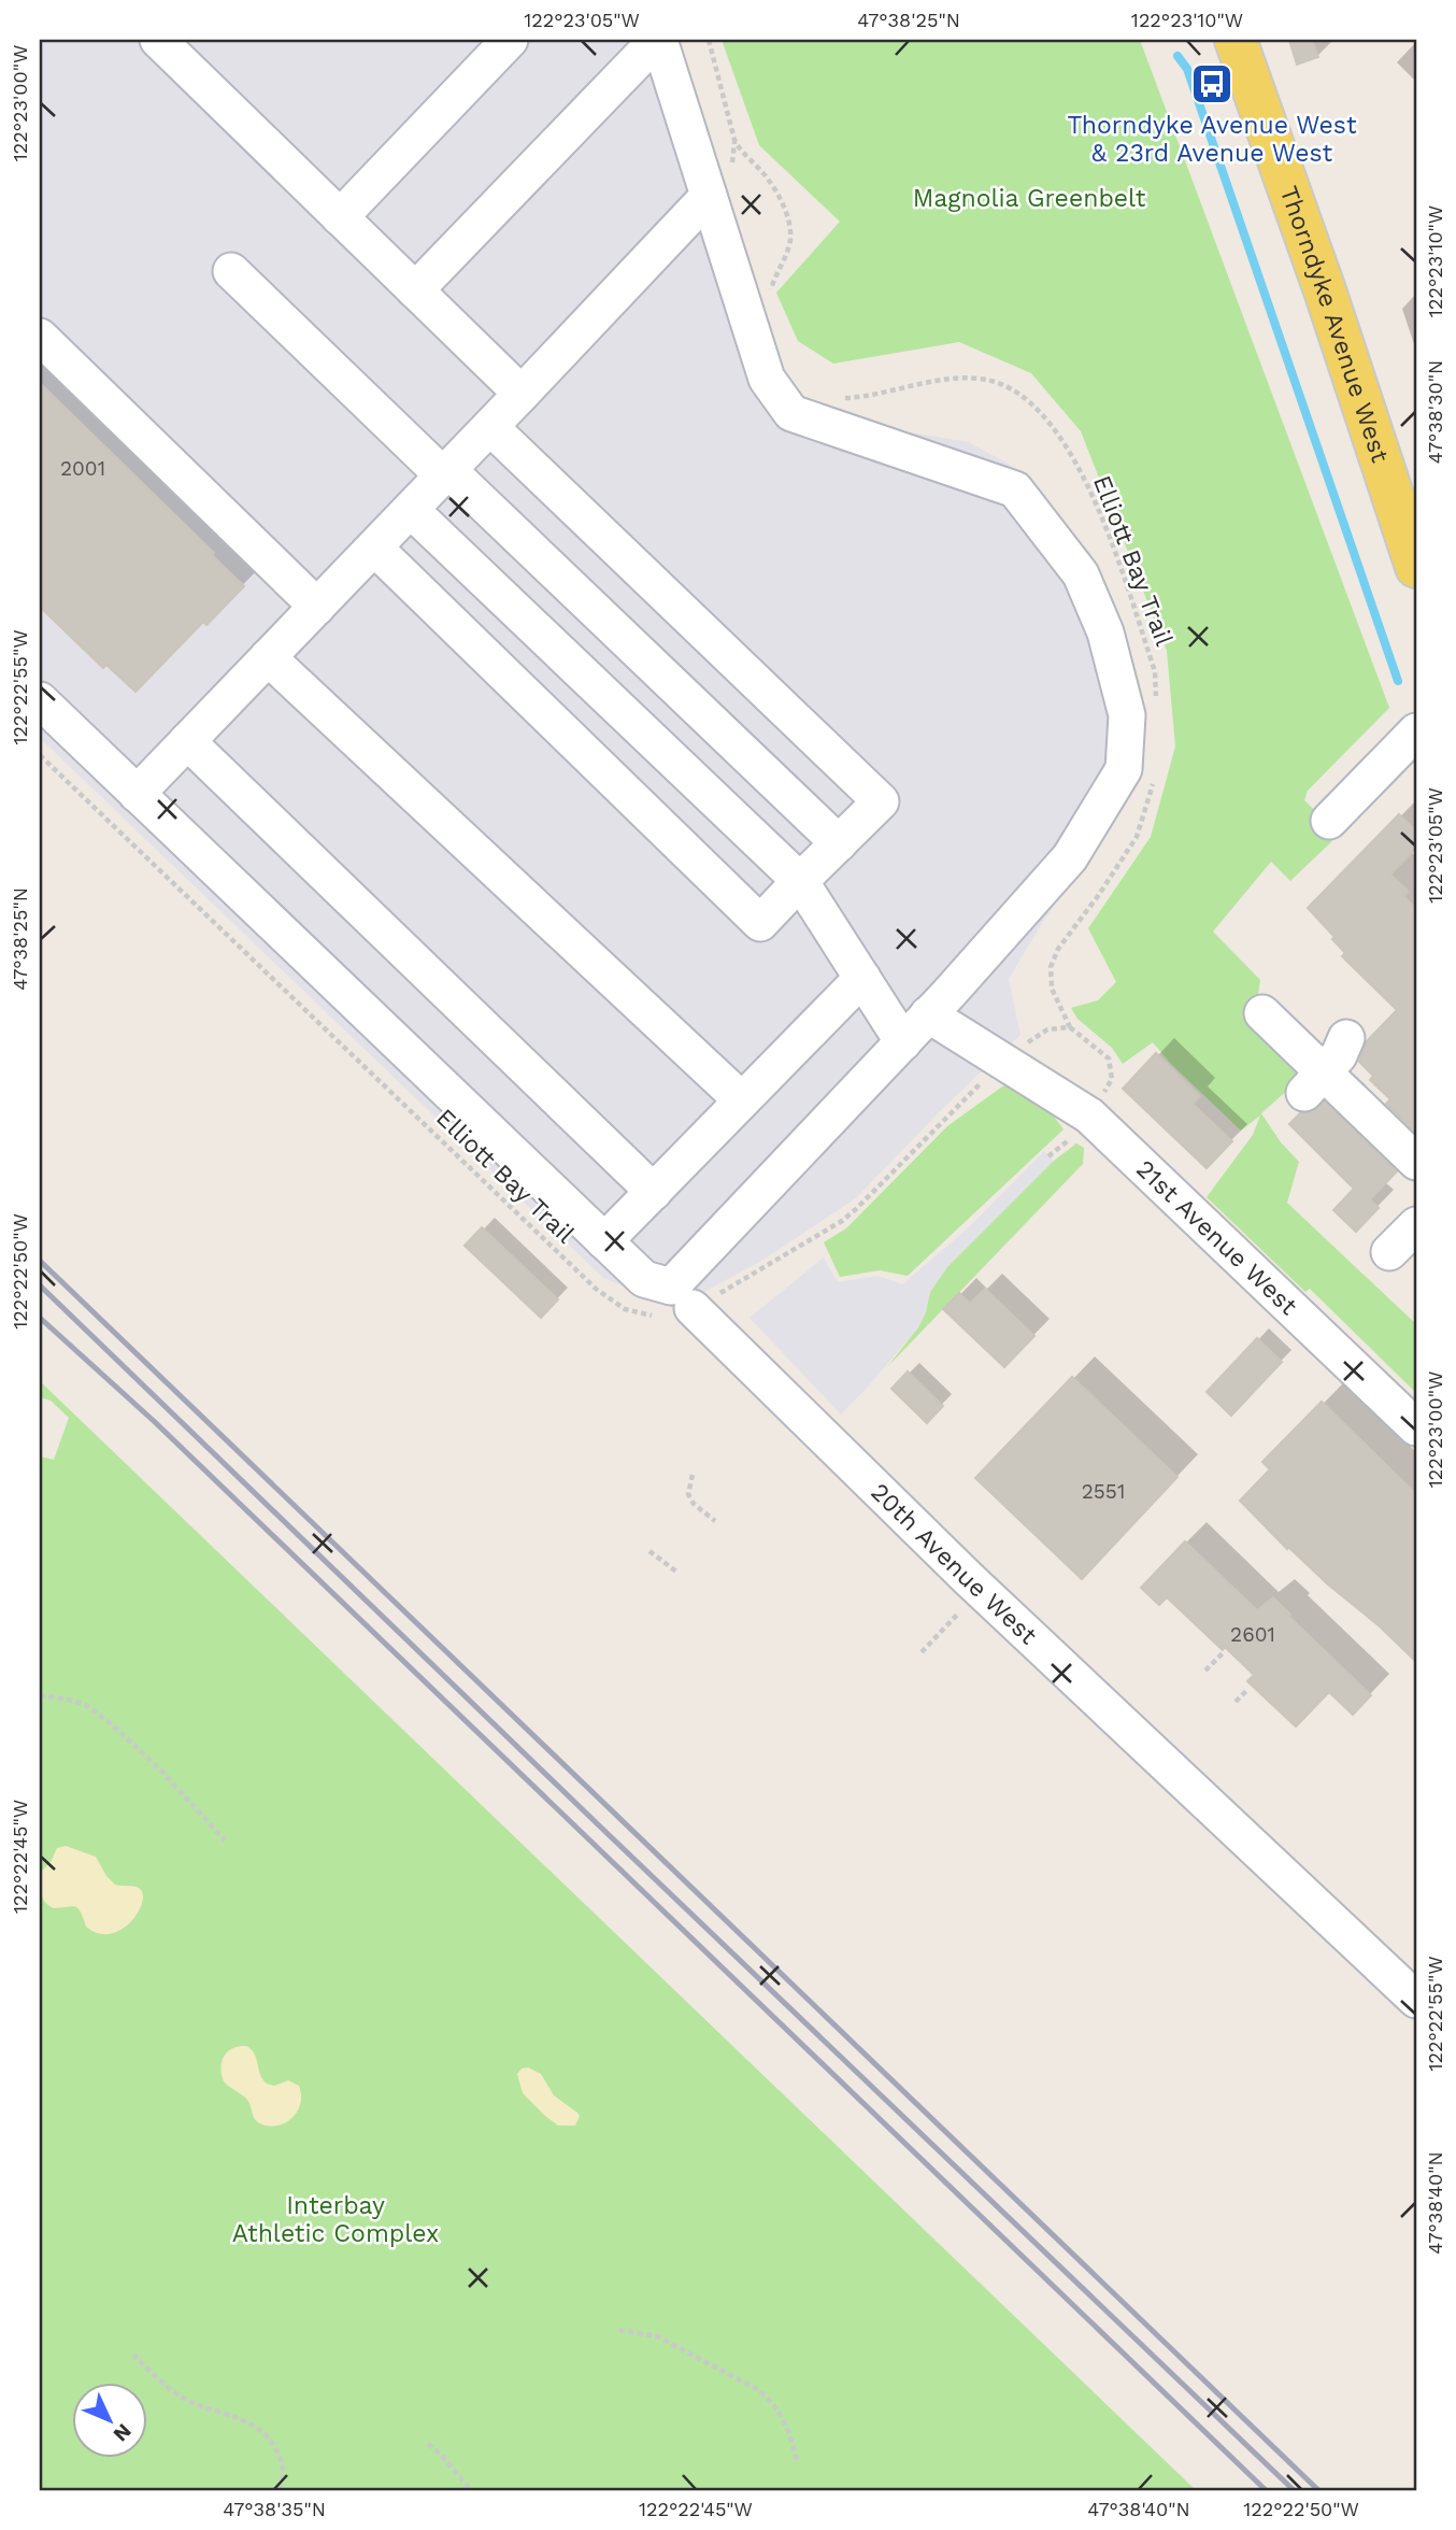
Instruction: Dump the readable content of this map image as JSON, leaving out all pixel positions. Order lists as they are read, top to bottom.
{
  "streets": {
    "main road": ["Thorndyke Avenue West"],
    "street": ["21st Avenue West", "20th Avenue West"],
    "path": ["Elliott Bay Trail"]
  },
  "crossings": [
    ["Elliott Bay Trail", "21st Avenue West"],
    ["Elliott Bay Trail", "20th Avenue West"]
  ],
  "parks": ["Magnolia Greenbelt", "Interbay Athletic Complex"],
  "places": {
    "bus stop": ["Thorndyke Avenue West & 23rd Avenue West"]
  },
  "house_numbers": ["2001", "2551", "2601"],
  "north": "bottom right",
  "coordinates": [
    "122°23'05\"W",
    "47°38'25\"N",
    "122°23'10\"W",
    "122°23'00\"W",
    "47°38'30\"N",
    "122°22'55\"W",
    "122°22'50\"W",
    "122°22'45\"W",
    "47°38'40\"N",
    "47°38'35\"N"
  ]
}
